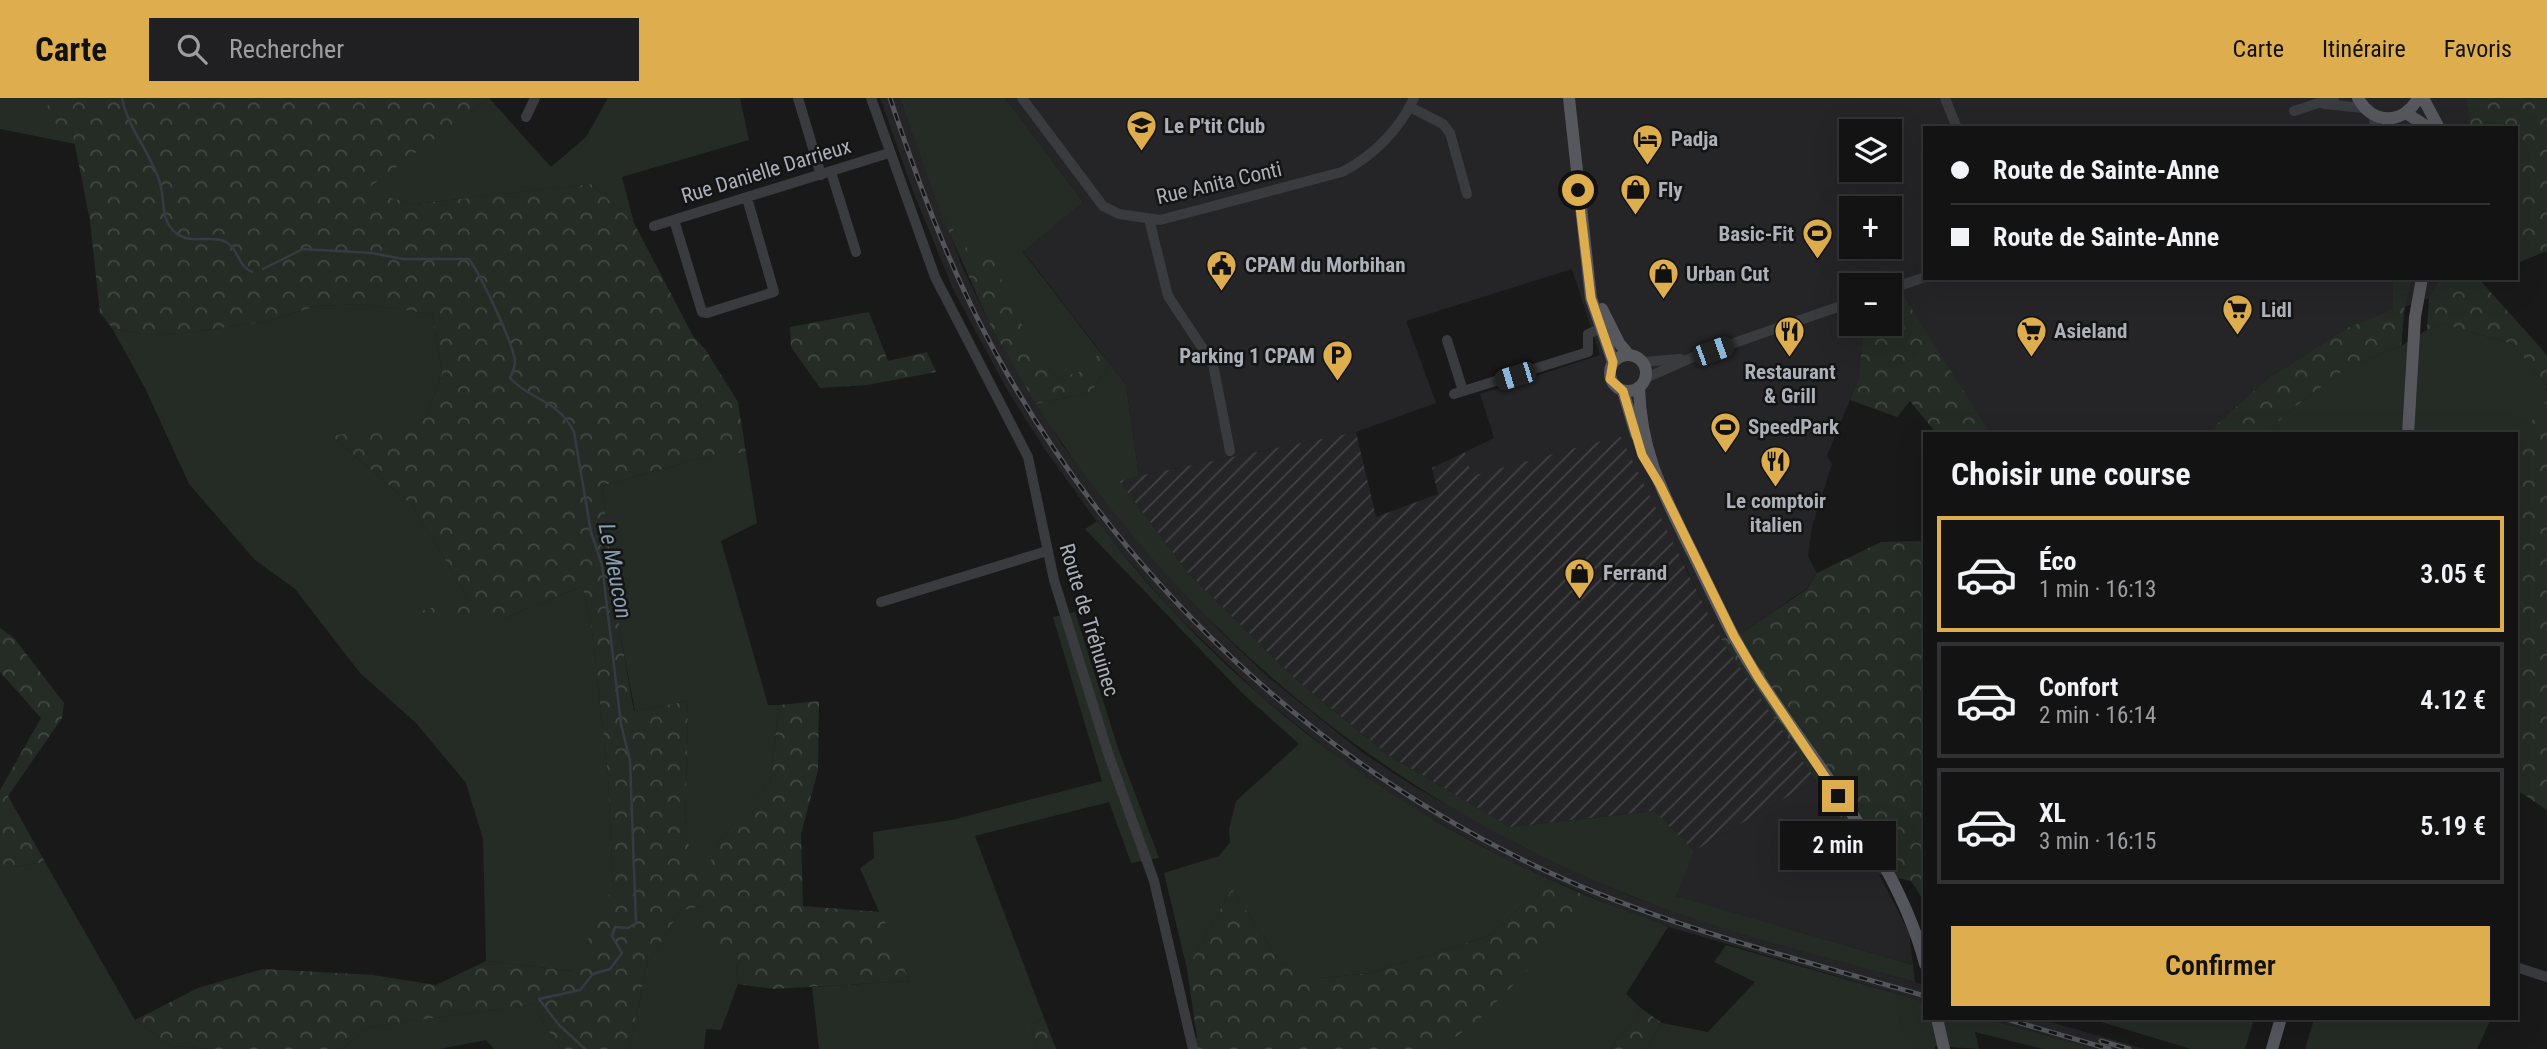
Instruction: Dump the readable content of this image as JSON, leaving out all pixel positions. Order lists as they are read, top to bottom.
{
  "streets": {
    "street": ["Rue Danielle Darrieux", "Rue Anita Conti", "Route de Tréhuinec"]
  },
  "crossings": [
    ["Rue Danielle Darrieux", "Route de Tréhuinec"]
  ],
  "water": ["Le Meucon"],
  "places": {
    "school or university": ["Le P'tit Club"],
    "hotel": ["Padja"],
    "shop": ["Fly", "Urban Cut", "Ferrand"],
    "sports": ["Basic-Fit", "SpeedPark"],
    "public building": ["CPAM du Morbihan"],
    "supermarket": ["Lidl", "Asieland"],
    "restaurant": ["Restaurant & Grill", "Le comptoir italien"],
    "parking": ["Parking 1 CPAM"]
  },
  "page": {
    "header": "Carte",
    "search": "Rechercher",
    "nav": ["Carte", "Itinéraire", "Favoris"],
    "map_buttons": ["+", "−"],
    "banner": ["Route de Sainte-Anne", "Route de Sainte-Anne"],
    "heading": "Choisir une course",
    "list": [
      {
        "name": "Éco",
        "note": "1 min · 16:13",
        "value": "3.05 €"
      },
      {
        "name": "Confort",
        "note": "2 min · 16:14",
        "value": "4.12 €"
      },
      {
        "name": "XL",
        "note": "3 min · 16:15",
        "value": "5.19 €"
      }
    ],
    "bubble": "2 min",
    "buttons": "Confirmer"
  }
}
